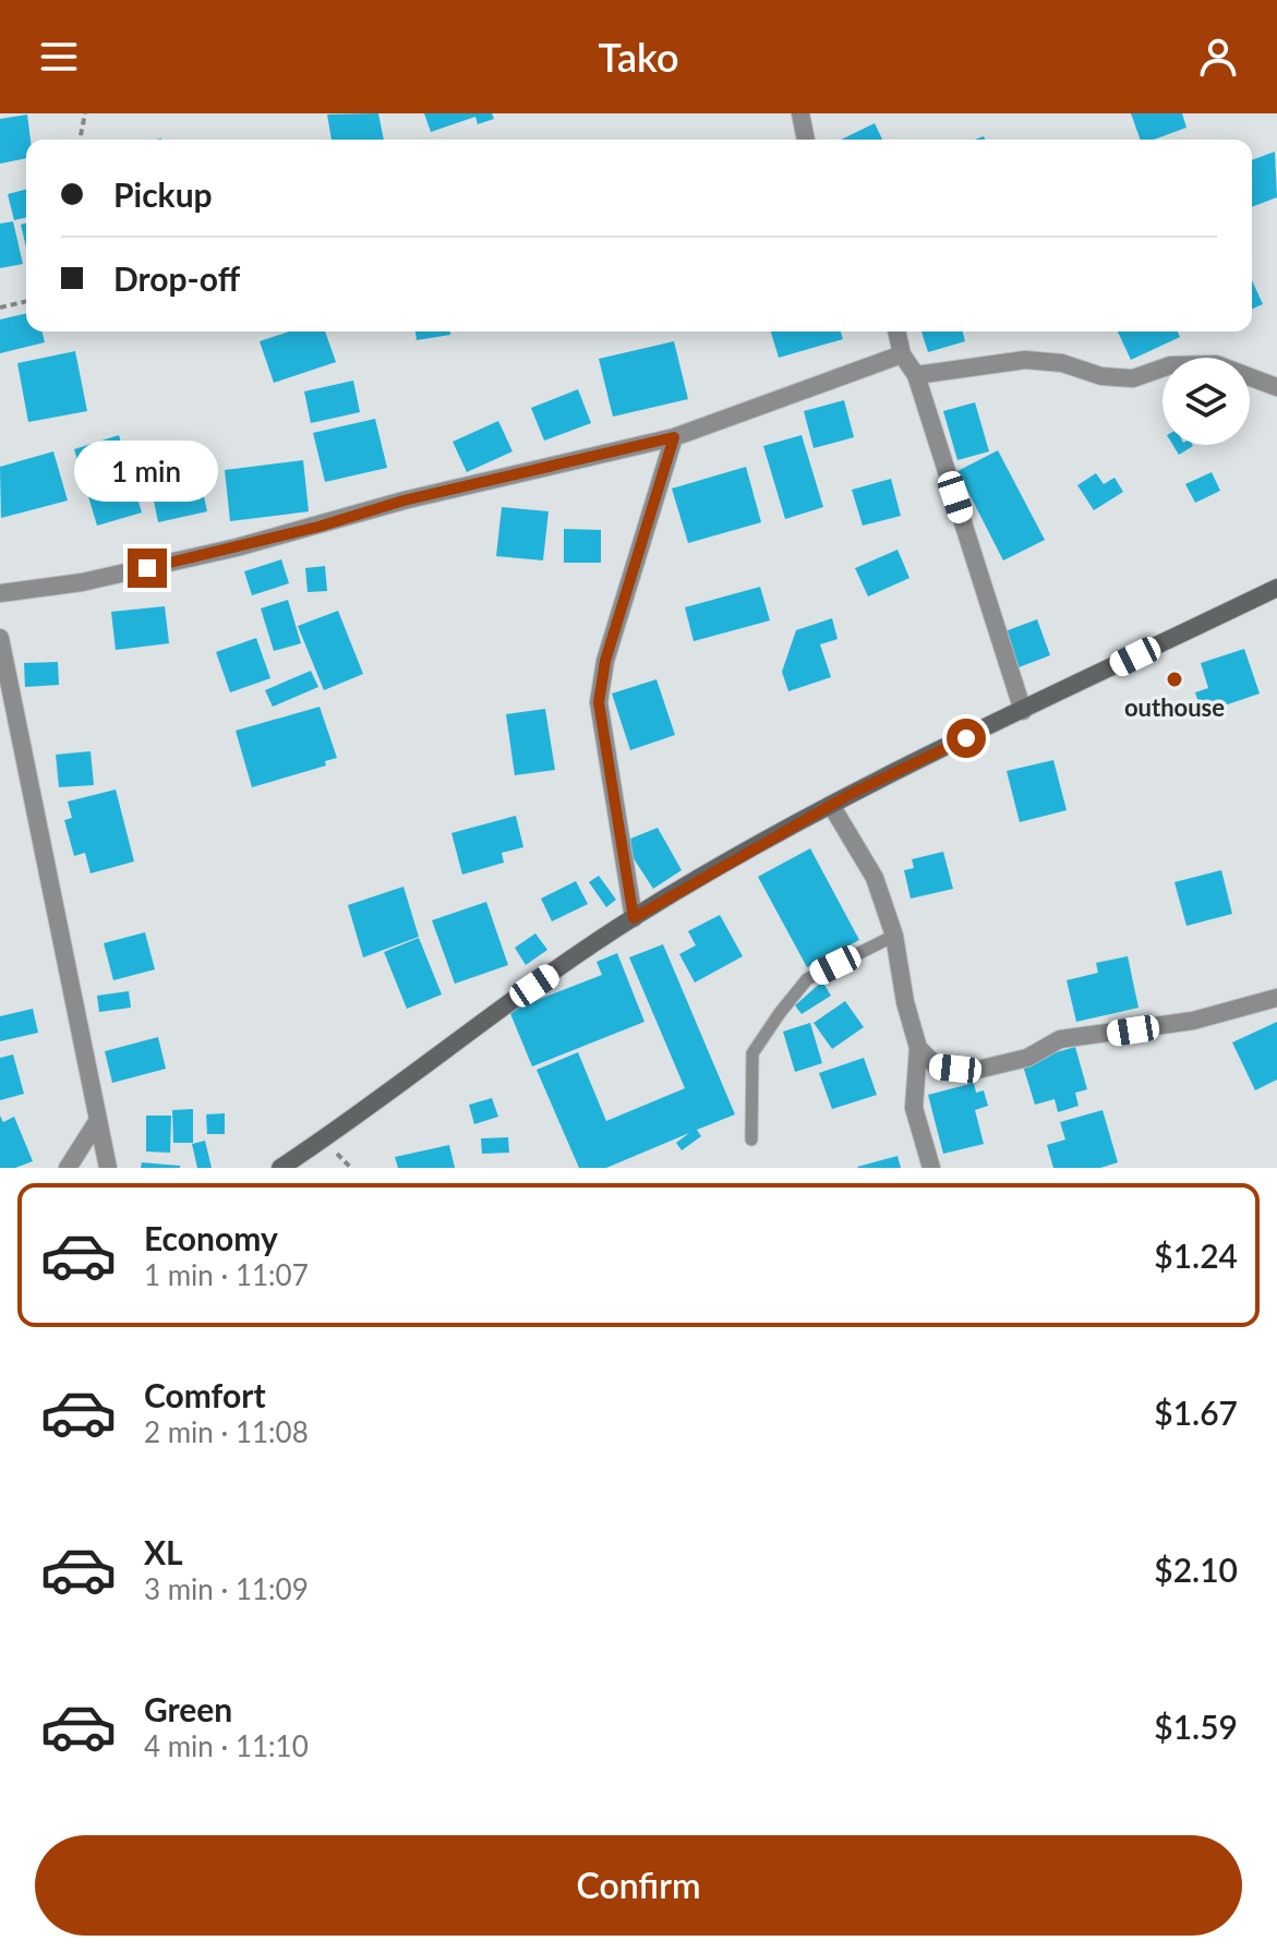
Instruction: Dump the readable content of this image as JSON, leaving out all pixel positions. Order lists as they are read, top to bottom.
{
  "places": ["outhouse"],
  "page": {
    "header": "Tako",
    "banner": ["Pickup", "Drop-off"],
    "bubble": "1 min",
    "list": [
      {
        "name": "Economy",
        "note": "1 min · 11:07",
        "value": "$1.24"
      },
      {
        "name": "Comfort",
        "note": "2 min · 11:08",
        "value": "$1.67"
      },
      {
        "name": "XL",
        "note": "3 min · 11:09",
        "value": "$2.10"
      },
      {
        "name": "Green",
        "note": "4 min · 11:10",
        "value": "$1.59"
      }
    ],
    "buttons": "Confirm"
  }
}
